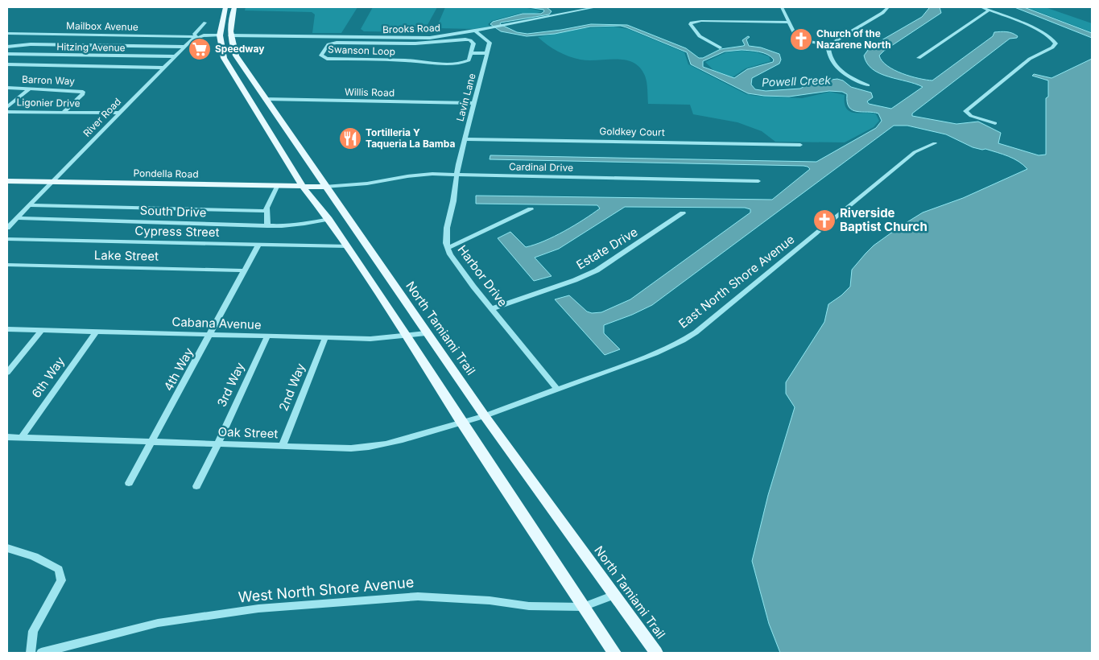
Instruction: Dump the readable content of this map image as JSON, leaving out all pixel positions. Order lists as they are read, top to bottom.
{
  "streets": {
    "main road": ["Pondella Road", "North Tamiami Trail"],
    "street": [
      "Mailbox Avenue",
      "Brooks Road",
      "Hitzing Avenue",
      "Swanson Loop",
      "Barron Way",
      "Willis Road",
      "Lavin Lane",
      "Ligonier Drive",
      "River Road",
      "Goldkey Court",
      "Cardinal Drive",
      "South Drive",
      "Cypress Street",
      "Estate Drive",
      "Lake Street",
      "Harbor Drive",
      "East North Shore Avenue",
      "Cabana Avenue",
      "4th Way",
      "6th Way",
      "3rd Way",
      "2nd Way",
      "Oak Street",
      "West North Shore Avenue"
    ]
  },
  "crossings": [
    ["Mailbox Avenue", "River Road"],
    ["Brooks Road", "Swanson Loop"],
    ["Brooks Road", "North Tamiami Trail"],
    ["Hitzing Avenue", "River Road"],
    ["Barron Way", "Ligonier Drive"],
    ["Willis Road", "Lavin Lane"],
    ["Willis Road", "North Tamiami Trail"],
    ["Lavin Lane", "Goldkey Court"],
    ["Lavin Lane", "Cardinal Drive"],
    ["Lavin Lane", "Harbor Drive"],
    ["Ligonier Drive", "River Road"],
    ["River Road", "Pondella Road"],
    ["River Road", "South Drive"],
    ["Cardinal Drive", "Pondella Road"],
    ["Cardinal Drive", "North Tamiami Trail"],
    ["Pondella Road", "North Tamiami Trail"],
    ["Cypress Street", "4th Way"],
    ["Estate Drive", "Harbor Drive"],
    ["Lake Street", "4th Way"],
    ["Harbor Drive", "East North Shore Avenue"],
    ["East North Shore Avenue", "North Tamiami Trail"],
    ["East North Shore Avenue", "Oak Street"],
    ["Cabana Avenue", "North Tamiami Trail"],
    ["Cabana Avenue", "4th Way"],
    ["Cabana Avenue", "6th Way"],
    ["Cabana Avenue", "3rd Way"],
    ["Cabana Avenue", "2nd Way"],
    ["North Tamiami Trail", "Oak Street"],
    ["North Tamiami Trail", "West North Shore Avenue"],
    ["4th Way", "Oak Street"],
    ["6th Way", "Oak Street"],
    ["3rd Way", "Oak Street"],
    ["2nd Way", "Oak Street"]
  ],
  "water": ["Powell Creek"],
  "places": {
    "church": ["Church of the Nazarene North", "Riverside Baptist Church"],
    "supermarket": ["Speedway"],
    "restaurant": ["Tortilleria Y Taqueria La Bamba"]
  }
}
